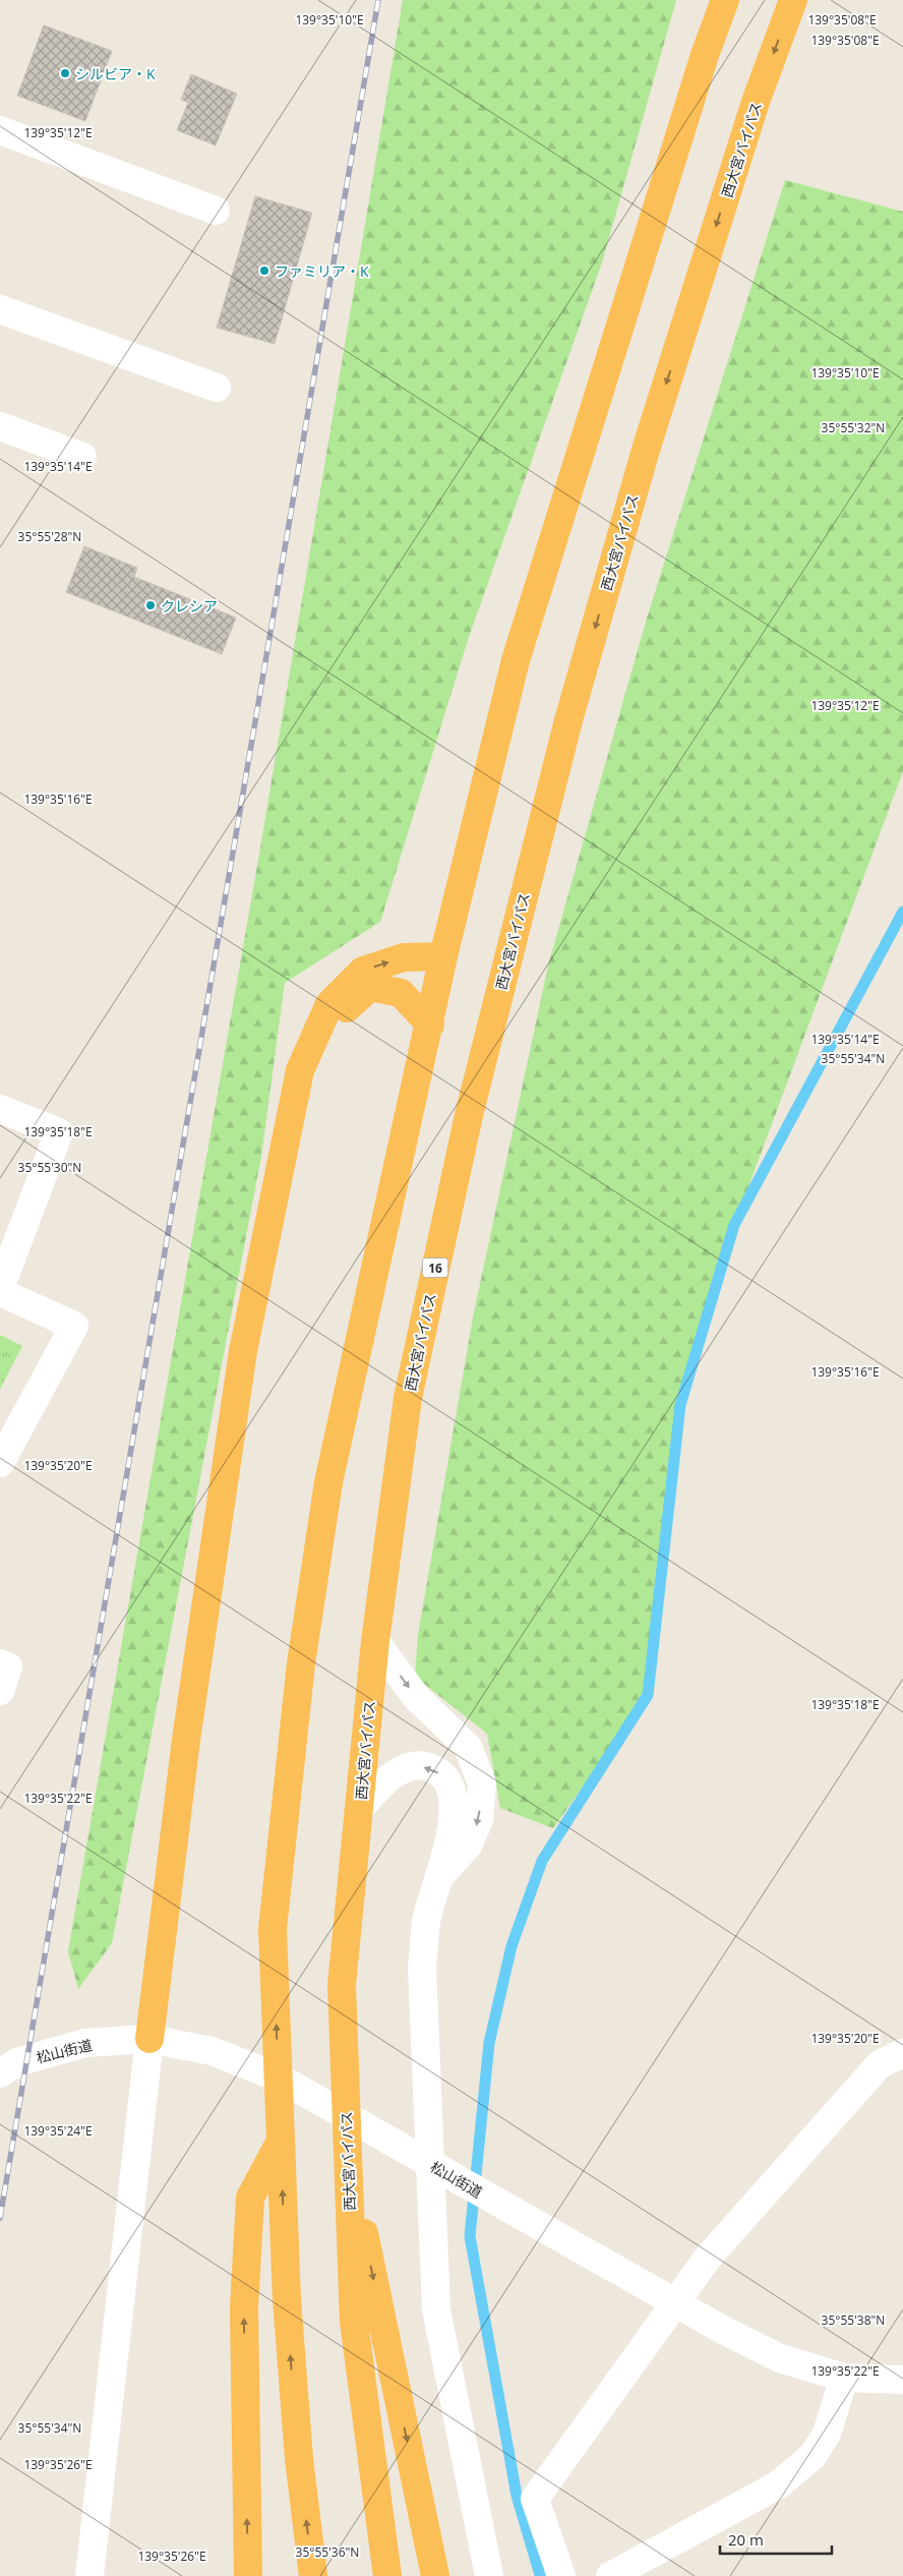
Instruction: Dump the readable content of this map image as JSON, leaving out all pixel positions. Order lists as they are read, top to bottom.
{
  "streets": {
    "highway": ["西大宮バイパス", "16"],
    "street": ["松山街道"]
  },
  "places": ["シルビア・K", "ファミリア・K", "クレシア"],
  "scale_bar": "20 m",
  "coordinates": [
    "139°35'08\"E",
    "139°35'10\"E",
    "139°35'12\"E",
    "35°55'32\"N",
    "139°35'14\"E",
    "35°55'28\"N",
    "139°35'16\"E",
    "35°55'34\"N",
    "139°35'18\"E",
    "35°55'30\"N",
    "139°35'20\"E",
    "139°35'22\"E",
    "139°35'24\"E",
    "35°55'38\"N",
    "139°35'26\"E",
    "35°55'36\"N"
  ]
}
